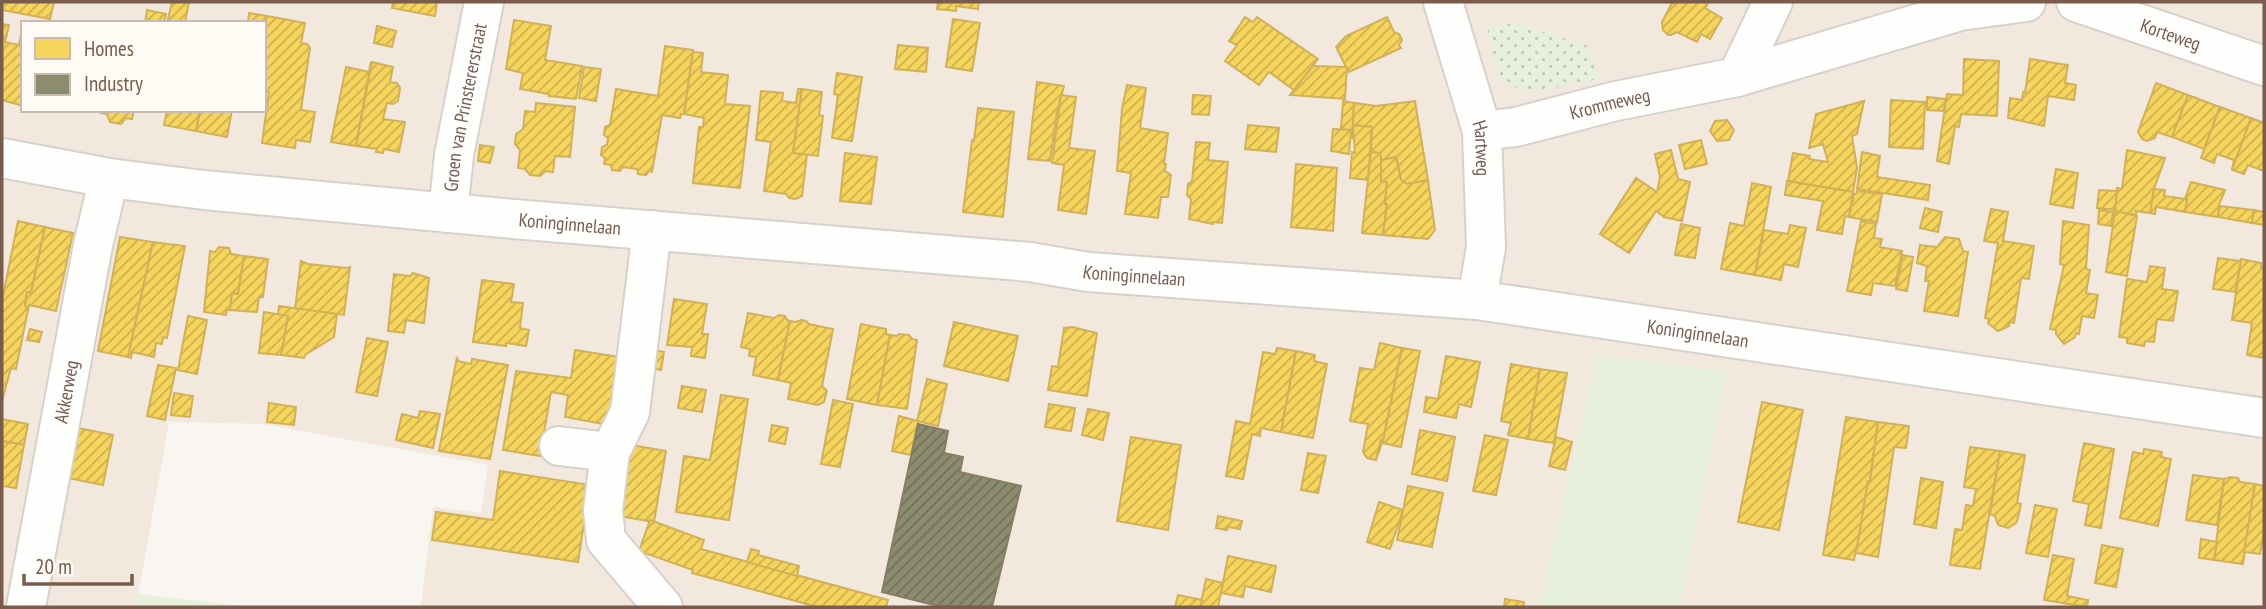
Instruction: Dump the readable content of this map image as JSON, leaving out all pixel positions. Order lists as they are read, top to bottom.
{
  "streets": {
    "street": [
      "Korteweg",
      "Krommeweg",
      "Groen van Prinstererstraat",
      "Hartweg",
      "Koninginnelaan",
      "Akkerweg"
    ]
  },
  "crossings": [
    ["Krommeweg", "Hartweg"],
    ["Groen van Prinstererstraat", "Koninginnelaan"],
    ["Hartweg", "Koninginnelaan"],
    ["Koninginnelaan", "Akkerweg"]
  ],
  "legend": ["Homes", "Industry"],
  "scale_bar": "20 m"
}
